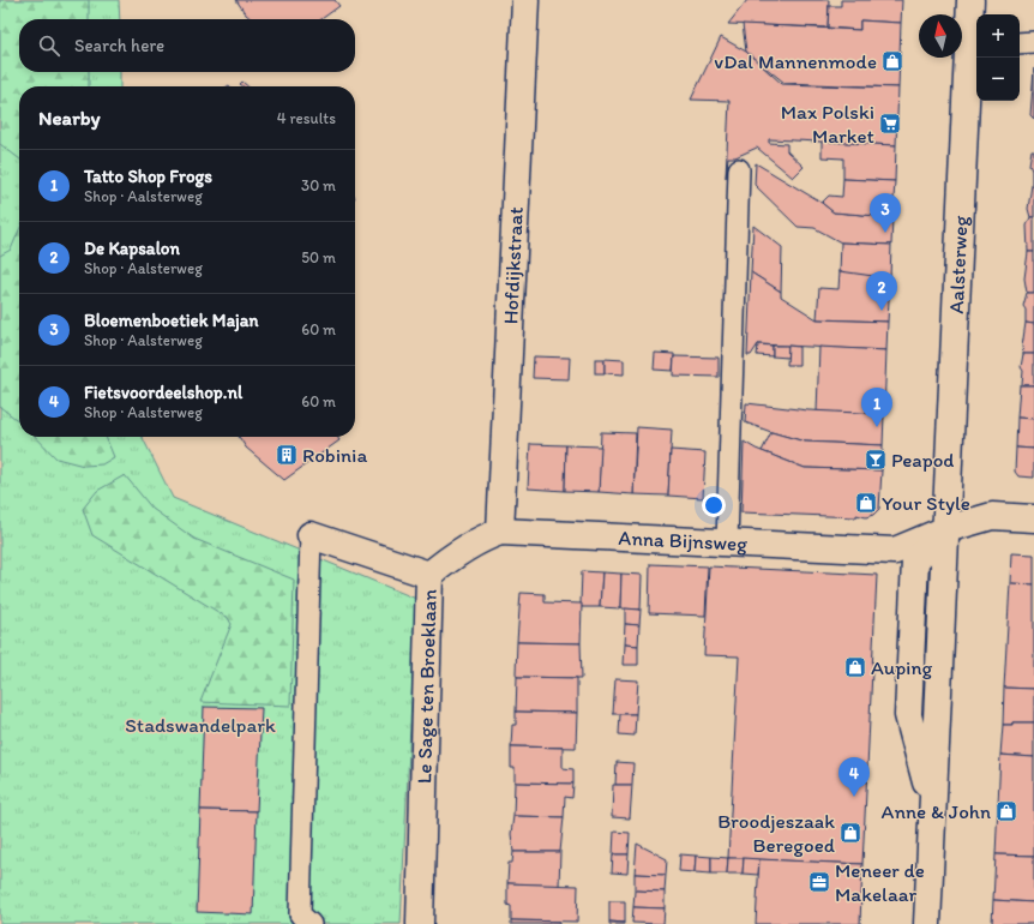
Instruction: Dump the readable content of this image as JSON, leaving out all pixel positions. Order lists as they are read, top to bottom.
{
  "streets": {
    "street": [
      "Aalsterweg",
      "Hofdijkstraat",
      "Anna Bijnsweg",
      "Le Sage ten Broeklaan"
    ]
  },
  "crossings": [
    ["Aalsterweg", "Anna Bijnsweg"],
    ["Hofdijkstraat", "Anna Bijnsweg"],
    ["Anna Bijnsweg", "Le Sage ten Broeklaan"]
  ],
  "parks": ["Stadswandelpark"],
  "places": {
    "shop": [
      "vDal Mannenmode",
      "Your Style",
      "Auping",
      "Anne & John",
      "Broodjeszaak Beregoed"
    ],
    "supermarket": ["Max Polski Market"],
    "building": ["Robinia"],
    "bar": ["Peapod"],
    "office": ["Meneer de Makelaar"]
  },
  "north": "top",
  "page": {
    "map_buttons": ["+", "−"],
    "search": "Search here",
    "heading": ["Nearby", "4 results"],
    "list": [
      {
        "mark": "1",
        "name": "Tatto Shop Frogs",
        "note": "Shop · Aalsterweg",
        "value": "30 m"
      },
      {
        "mark": "2",
        "name": "De Kapsalon",
        "note": "Shop · Aalsterweg",
        "value": "50 m"
      },
      {
        "mark": "3",
        "name": "Bloemenboetiek Majan",
        "note": "Shop · Aalsterweg",
        "value": "60 m"
      },
      {
        "mark": "4",
        "name": "Fietsvoordeelshop.nl",
        "note": "Shop · Aalsterweg",
        "value": "60 m"
      }
    ],
    "pins": [
      "3",
      "2",
      "1",
      "4"
    ]
  }
}
